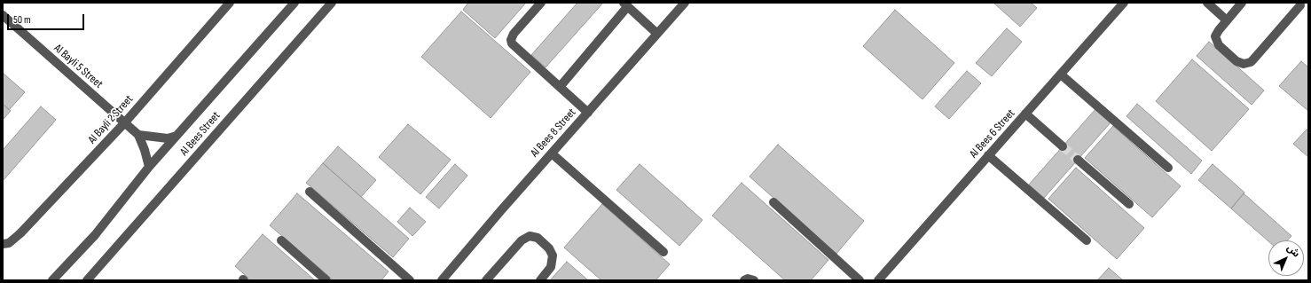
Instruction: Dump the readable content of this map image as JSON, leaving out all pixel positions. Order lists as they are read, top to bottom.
{
  "streets": {
    "street": [
      "Al Bayli 5 Street",
      "Al Bayli 2 Street",
      "Al Bees 8 Street",
      "Al Bees Street",
      "Al Bees 6 Street"
    ]
  },
  "crossings": [
    ["Al Bayli 5 Street", "Al Bayli 2 Street"],
    ["Al Bayli 5 Street", "Al Bees Street"]
  ],
  "scale_bar": "50 m",
  "north": "top right"
}
